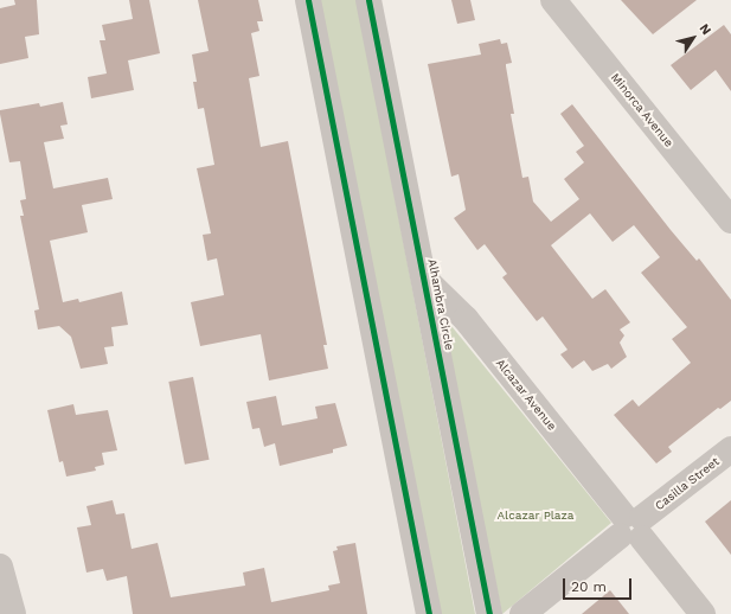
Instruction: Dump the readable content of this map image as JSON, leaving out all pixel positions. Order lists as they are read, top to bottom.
{
  "streets": {
    "street": [
      "Minorca Avenue",
      "Alhambra Circle",
      "Alcazar Avenue",
      "Casilla Street"
    ]
  },
  "crossings": [
    ["Alhambra Circle", "Alcazar Avenue"],
    ["Alcazar Avenue", "Casilla Street"]
  ],
  "parks": ["Alcazar Plaza"],
  "scale_bar": "20 m",
  "north": "top right"
}
